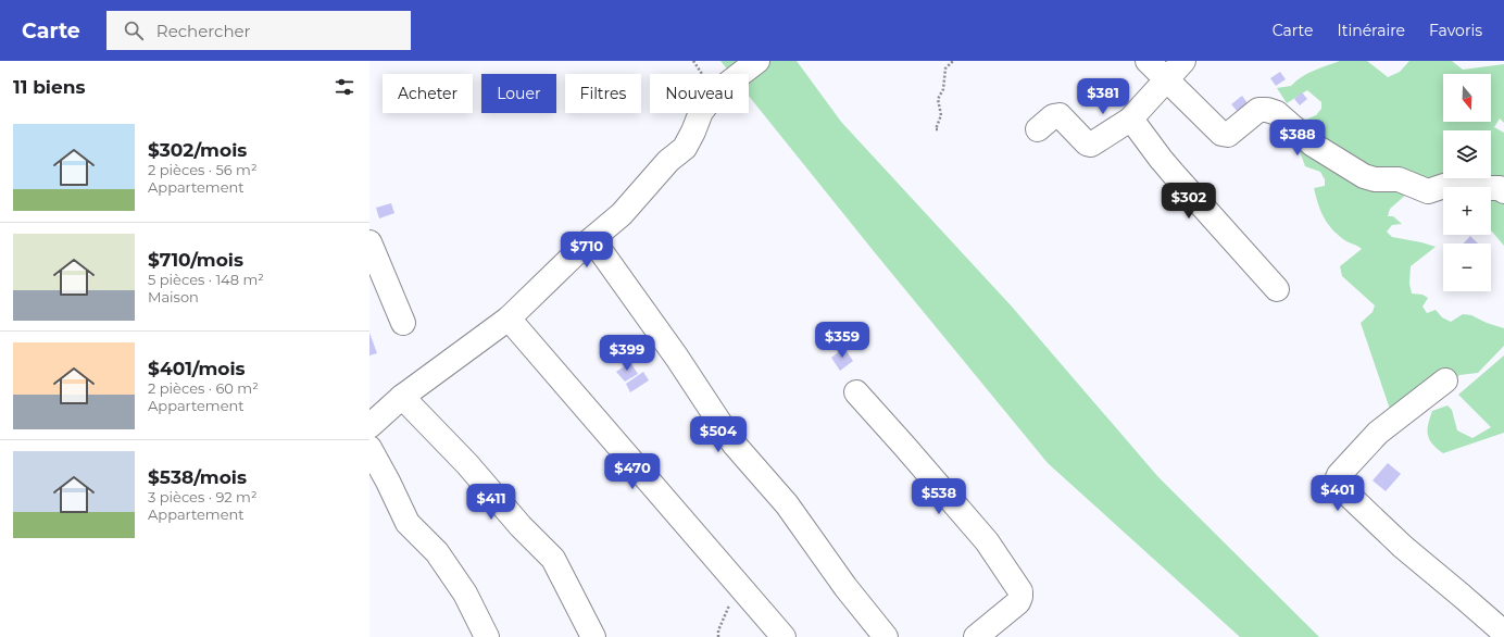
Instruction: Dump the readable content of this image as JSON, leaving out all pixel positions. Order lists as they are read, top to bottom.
{
  "north": "bottom",
  "page": {
    "header": "Carte",
    "search": "Rechercher",
    "nav": ["Carte", "Itinéraire", "Favoris"],
    "heading": "11 biens",
    "map_buttons": ["+", "−"],
    "chip": [
      "Acheter",
      "Louer",
      "Filtres",
      "Nouveau"
    ],
    "price": [
      "$381",
      "$388",
      "$302",
      "$710",
      "$359",
      "$399",
      "$504",
      "$470",
      "$401",
      "$538",
      "$411"
    ],
    "list": [
      {
        "name": "$302/mois",
        "note": "2 pièces · 56 m² · Appartement"
      },
      {
        "name": "$710/mois",
        "note": "5 pièces · 148 m² · Maison"
      },
      {
        "name": "$401/mois",
        "note": "2 pièces · 60 m² · Appartement"
      },
      {
        "name": "$538/mois",
        "note": "3 pièces · 92 m² · Appartement"
      }
    ]
  }
}
